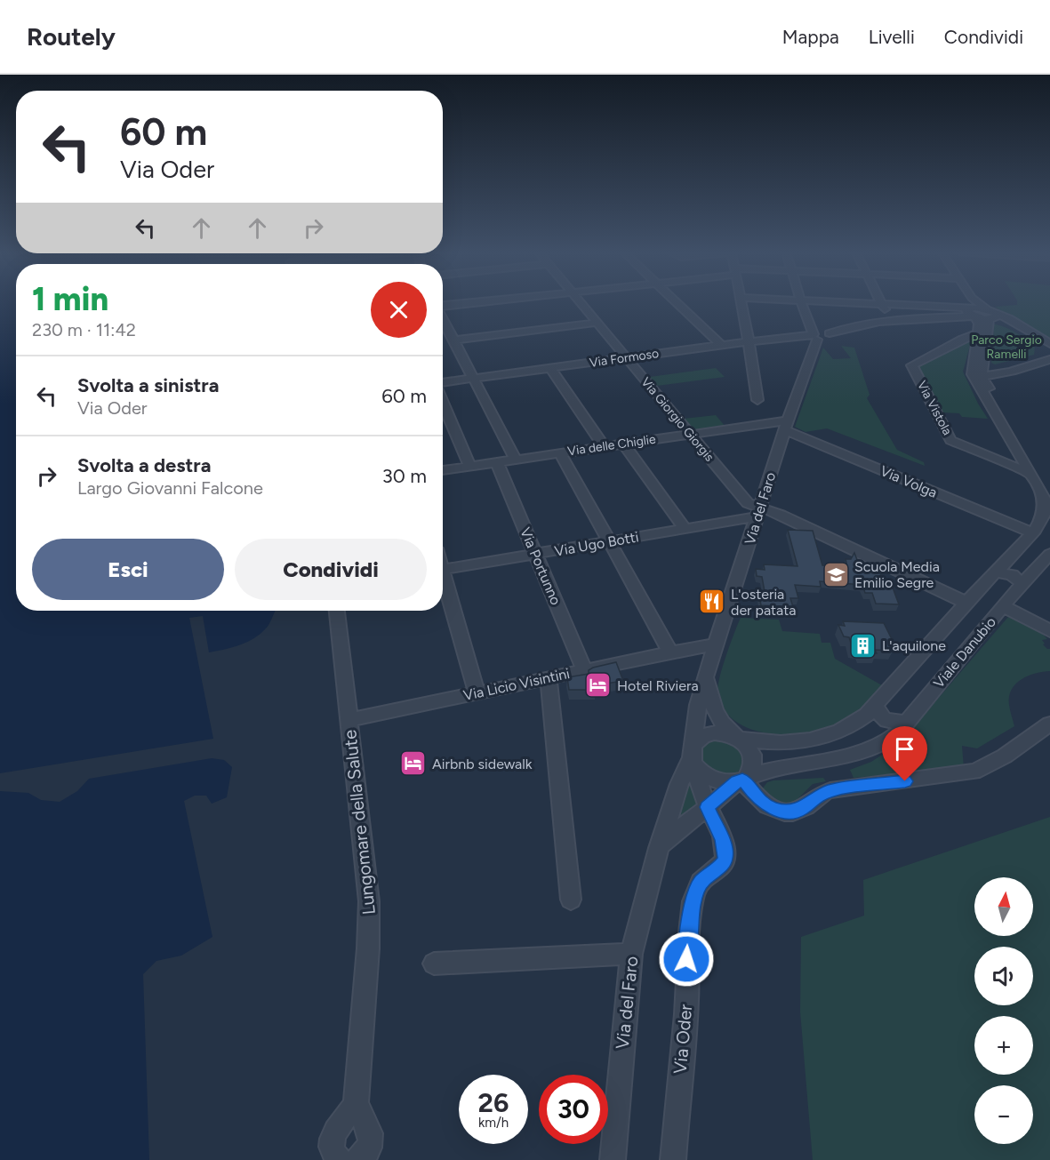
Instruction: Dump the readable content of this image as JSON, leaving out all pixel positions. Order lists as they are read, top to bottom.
{
  "streets": {
    "street": [
      "Via Formoso",
      "Via Vistola",
      "Via Giorgio Giorgis",
      "Via delle Chiglie",
      "Via Volga",
      "Via del Faro",
      "Via Ugo Botti",
      "Via Portunno",
      "Viale Danubio",
      "Via Licio Visintini",
      "Lungomare della Salute",
      "Via Oder"
    ]
  },
  "crossings": [
    ["Via Formoso", "Via Giorgio Giorgis"],
    ["Via Formoso", "Via del Faro"],
    ["Via Giorgio Giorgis", "Via delle Chiglie"],
    ["Via Giorgio Giorgis", "Via del Faro"],
    ["Via Giorgio Giorgis", "Via Ugo Botti"],
    ["Via delle Chiglie", "Via Volga"],
    ["Via delle Chiglie", "Via del Faro"],
    ["Via delle Chiglie", "Via Portunno"],
    ["Via Volga", "Via del Faro"],
    ["Via Volga", "Viale Danubio"],
    ["Via del Faro", "Via Ugo Botti"],
    ["Via del Faro", "Viale Danubio"],
    ["Via del Faro", "Via Licio Visintini"],
    ["Via Ugo Botti", "Via Portunno"],
    ["Via Portunno", "Via Licio Visintini"],
    ["Via Licio Visintini", "Lungomare della Salute"]
  ],
  "parks": ["Parco Sergio Ramelli"],
  "places": {
    "school or university": ["Scuola Media Emilio Segre"],
    "restaurant": ["L'osteria der patata"],
    "building": ["L'aquilone"],
    "hotel": ["Hotel Riviera", "Airbnb sidewalk"]
  },
  "north": "top",
  "page": {
    "header": "Routely",
    "nav": ["Mappa", "Livelli", "Condividi"],
    "turn": ["60 m", "Via Oder"],
    "heading": ["1 min", "230 m · 11:42"],
    "list": [
      {
        "name": "Svolta a sinistra",
        "note": "Via Oder",
        "value": "60 m"
      },
      {
        "name": "Svolta a destra",
        "note": "Largo Giovanni Falcone",
        "value": "30 m"
      }
    ],
    "buttons": ["Esci", "Condividi"],
    "map_buttons": ["+", "−"],
    "speed": "26 km/h",
    "limit": "30"
  }
}
